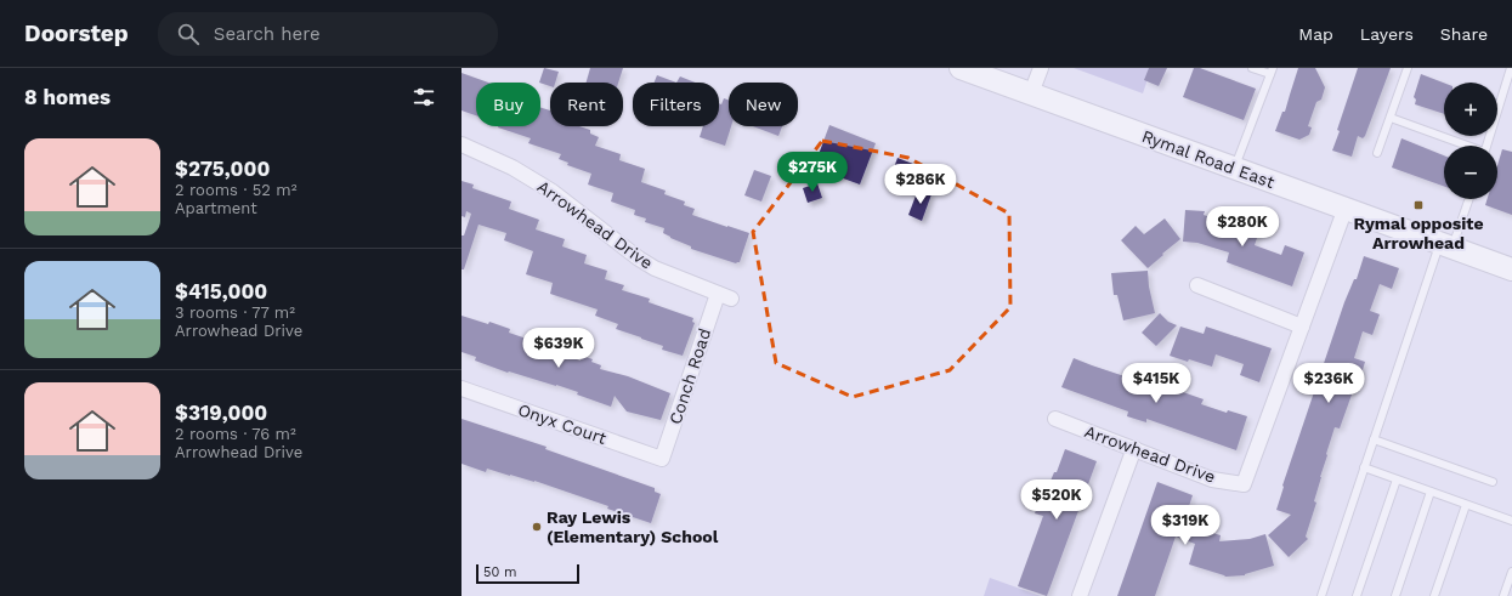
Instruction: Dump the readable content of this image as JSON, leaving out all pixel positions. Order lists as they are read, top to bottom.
{
  "streets": {
    "main road": ["Rymal Road East"],
    "street": ["Arrowhead Drive", "Conch Road", "Onyx Court"]
  },
  "crossings": [
    ["Rymal Road East", "Arrowhead Drive"],
    ["Arrowhead Drive", "Conch Road"],
    ["Conch Road", "Onyx Court"]
  ],
  "places": {
    "transit": ["Rymal opposite Arrowhead"],
    "other": ["Ray Lewis (Elementary) School"]
  },
  "scale_bar": "50 m",
  "page": {
    "header": "Doorstep",
    "search": "Search here",
    "nav": ["Map", "Layers", "Share"],
    "heading": "8 homes",
    "map_buttons": ["+", "−"],
    "chip": [
      "Buy",
      "Rent",
      "Filters",
      "New"
    ],
    "list": [
      {
        "name": "$275,000",
        "note": "2 rooms · 52 m² · Apartment"
      },
      {
        "name": "$415,000",
        "note": "3 rooms · 77 m² · Arrowhead Drive"
      },
      {
        "name": "$319,000",
        "note": "2 rooms · 76 m² · Arrowhead Drive"
      }
    ],
    "price": [
      "$275K",
      "$286K",
      "$280K",
      "$639K",
      "$415K",
      "$236K",
      "$520K",
      "$319K"
    ],
    "scale": "50 m"
  }
}
